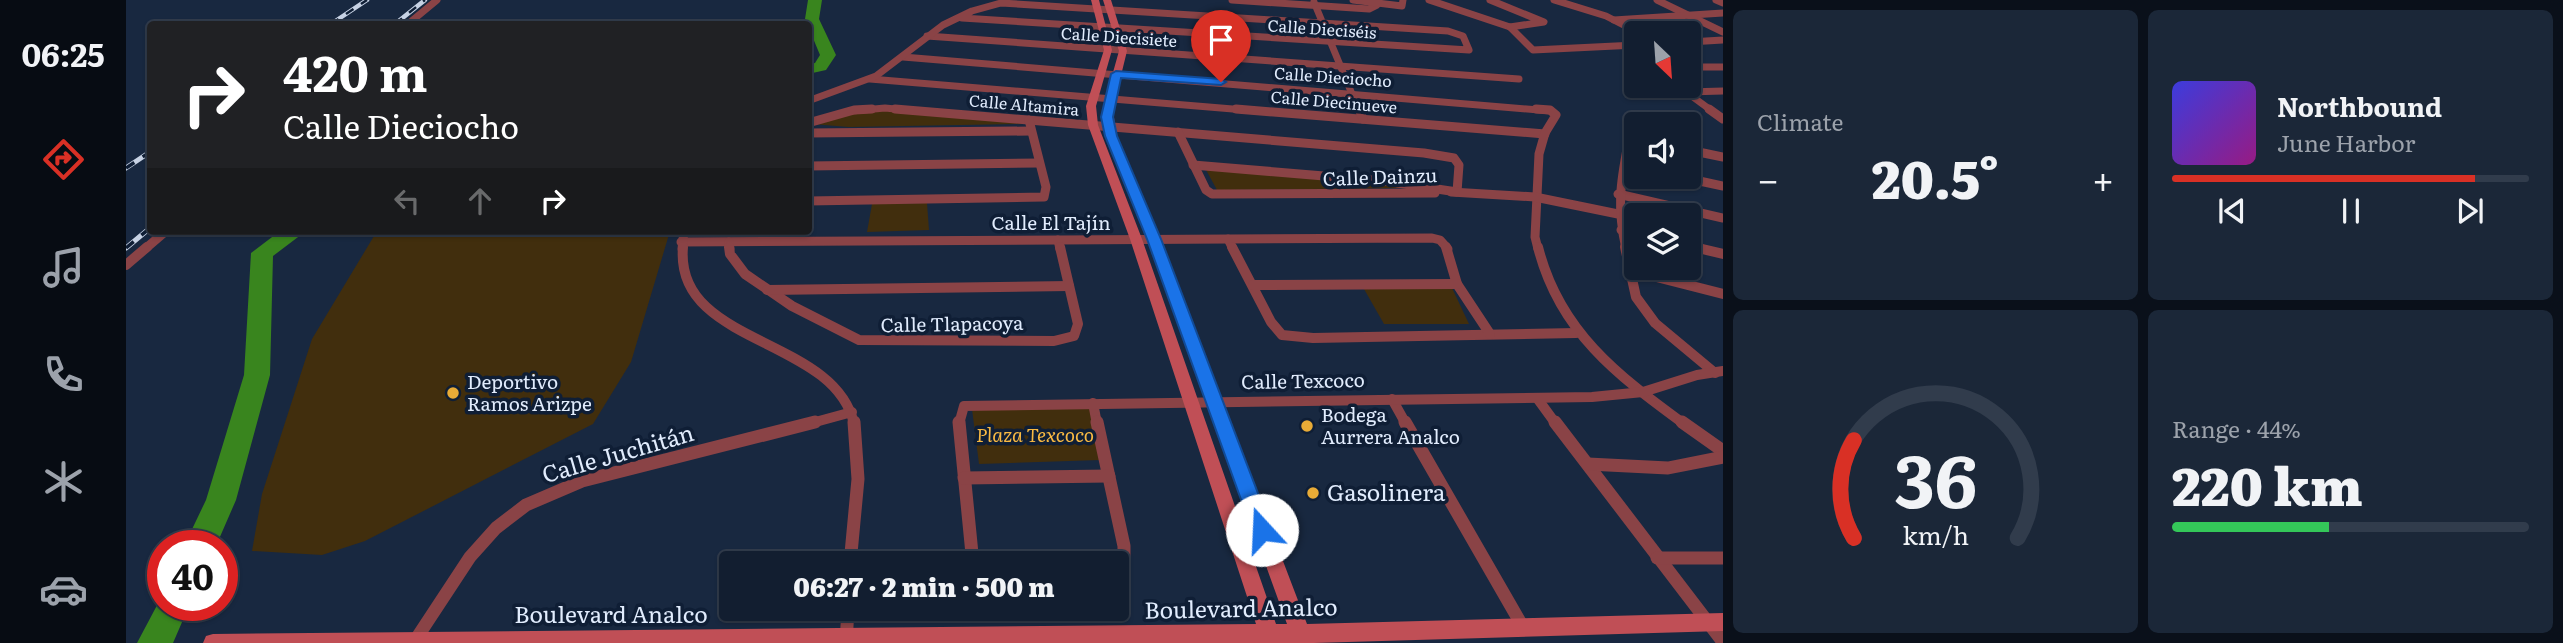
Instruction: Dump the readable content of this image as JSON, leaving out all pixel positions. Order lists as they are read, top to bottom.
{
  "streets": {
    "street": [
      "Calle Dieciséis",
      "Calle Diecisiete",
      "Calle Dieciocho",
      "Calle Diecinueve",
      "Calle Altamira",
      "Calle Dainzu",
      "Calle El Tajín",
      "Calle Tlapacoya",
      "Calle Texcoco",
      "Calle Juchitán",
      "Boulevard Analco"
    ]
  },
  "crossings": [
    ["Calle Dieciocho", "Calle Diecinueve"],
    ["Calle Altamira", "Calle Dainzu"],
    ["Calle El Tajín", "Calle Tlapacoya"],
    ["Calle Juchitán", "Boulevard Analco"]
  ],
  "parks": ["Plaza Texcoco"],
  "places": ["Deportivo Ramos Arizpe", "Bodega Aurrera Analco", "Gasolinera"],
  "north": "bottom right",
  "page": {
    "tabs": "06:25",
    "tile": [
      "Climate",
      ["Range · 44%", "220 km"]
    ],
    "turn": ["420 m", "Calle Dieciocho"],
    "song": ["Northbound", "June Harbor"],
    "heat": ["−", "20.5°", "+"],
    "limit": "40",
    "trip": "06:27 · 2 min · 500 m",
    "gauge": ["36", "km/h"]
  }
}
